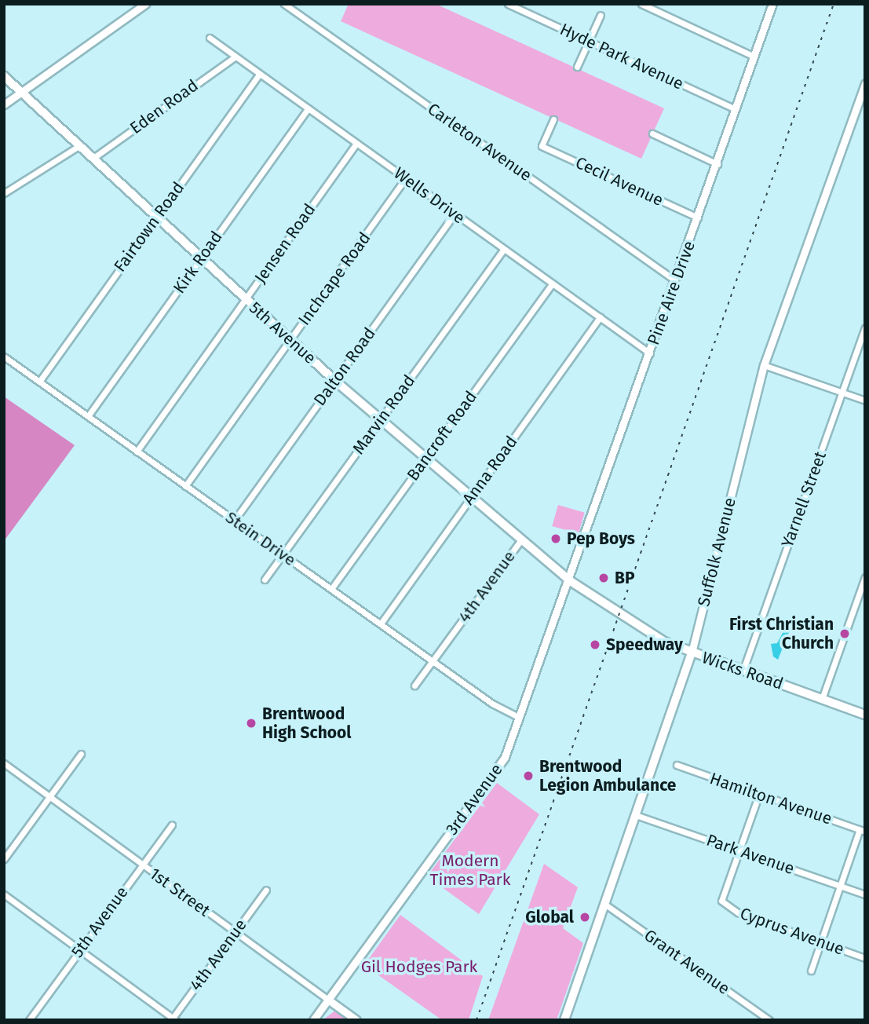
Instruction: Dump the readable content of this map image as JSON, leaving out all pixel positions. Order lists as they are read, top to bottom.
{
  "streets": {
    "main road": ["5th Avenue", "Suffolk Avenue", "Wicks Road"],
    "street": [
      "Hyde Park Avenue",
      "Eden Road",
      "Carleton Avenue",
      "Cecil Avenue",
      "Wells Drive",
      "Fairtown Road",
      "Jensen Road",
      "Kirk Road",
      "Inchcape Road",
      "Pine Aire Drive",
      "Dalton Road",
      "Marvin Road",
      "Bancroft Road",
      "Anna Road",
      "Yarnell Street",
      "Stein Drive",
      "4th Avenue",
      "Hamilton Avenue",
      "3rd Avenue",
      "Park Avenue",
      "1st Street",
      "Cyprus Avenue",
      "Grant Avenue"
    ]
  },
  "crossings": [
    ["Hyde Park Avenue", "Pine Aire Drive"],
    ["Eden Road", "Wells Drive"],
    ["Eden Road", "5th Avenue"],
    ["Carleton Avenue", "Pine Aire Drive"],
    ["Cecil Avenue", "Pine Aire Drive"],
    ["Wells Drive", "Fairtown Road"],
    ["Wells Drive", "Jensen Road"],
    ["Wells Drive", "Kirk Road"],
    ["Wells Drive", "Inchcape Road"],
    ["Wells Drive", "Pine Aire Drive"],
    ["Wells Drive", "Dalton Road"],
    ["Wells Drive", "Marvin Road"],
    ["Wells Drive", "Bancroft Road"],
    ["Wells Drive", "Anna Road"],
    ["Fairtown Road", "5th Avenue"],
    ["Fairtown Road", "Stein Drive"],
    ["Jensen Road", "5th Avenue"],
    ["Jensen Road", "Stein Drive"],
    ["Kirk Road", "5th Avenue"],
    ["Kirk Road", "Stein Drive"],
    ["Inchcape Road", "5th Avenue"],
    ["Inchcape Road", "Stein Drive"],
    ["Pine Aire Drive", "5th Avenue"],
    ["Pine Aire Drive", "Wicks Road"],
    ["Pine Aire Drive", "3rd Avenue"],
    ["5th Avenue", "Dalton Road"],
    ["5th Avenue", "Marvin Road"],
    ["5th Avenue", "Bancroft Road"],
    ["5th Avenue", "Anna Road"],
    ["5th Avenue", "4th Avenue"],
    ["5th Avenue", "Wicks Road"],
    ["5th Avenue", "3rd Avenue"],
    ["5th Avenue", "1st Street"],
    ["Dalton Road", "Stein Drive"],
    ["Marvin Road", "Stein Drive"],
    ["Bancroft Road", "Stein Drive"],
    ["Anna Road", "Stein Drive"],
    ["Yarnell Street", "Wicks Road"],
    ["Stein Drive", "4th Avenue"],
    ["Stein Drive", "3rd Avenue"],
    ["Suffolk Avenue", "Wicks Road"],
    ["Suffolk Avenue", "Park Avenue"],
    ["Suffolk Avenue", "Grant Avenue"],
    ["4th Avenue", "1st Street"],
    ["Wicks Road", "3rd Avenue"],
    ["3rd Avenue", "1st Street"],
    ["Park Avenue", "Cyprus Avenue"]
  ],
  "parks": ["Modern Times Park", "Gil Hodges Park"],
  "places": [
    "Pep Boys",
    "BP",
    "First Christian Church",
    "Speedway",
    "Brentwood High School",
    "Brentwood Legion Ambulance",
    "Global"
  ]
}
